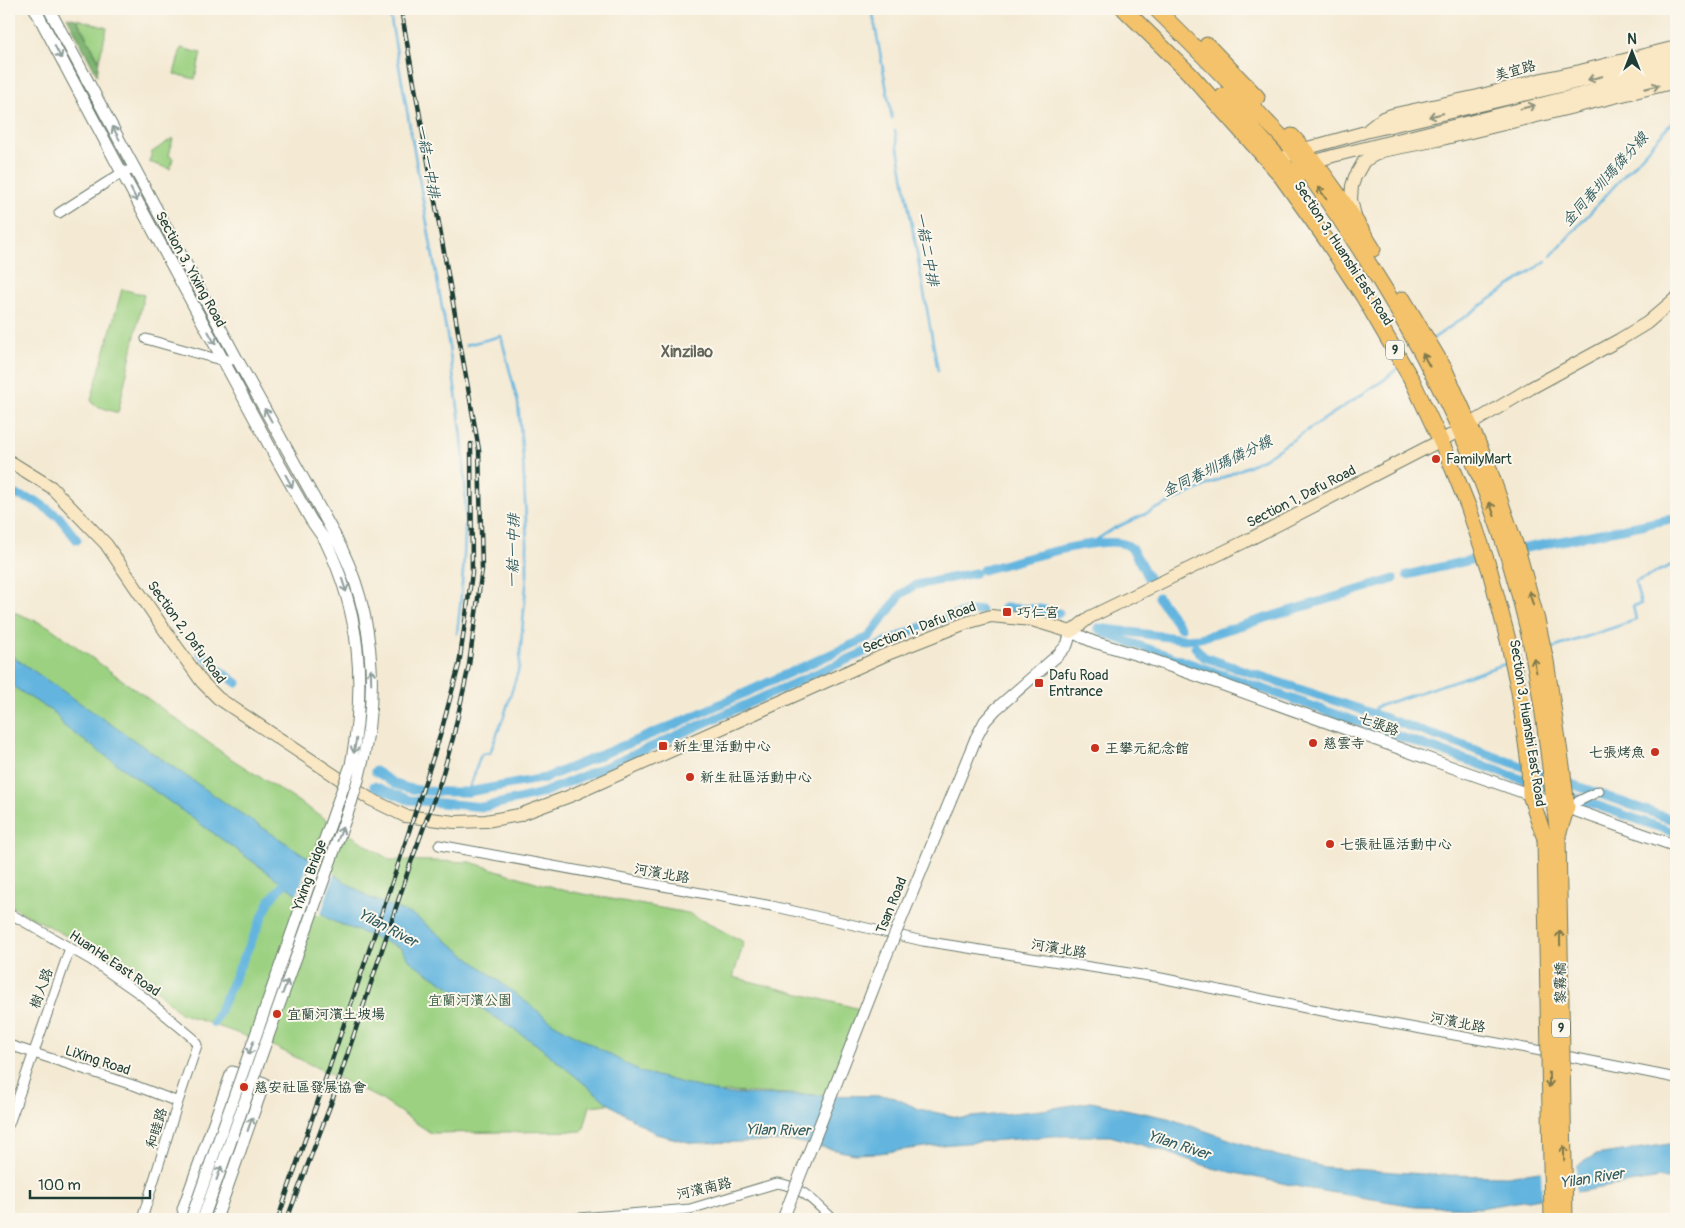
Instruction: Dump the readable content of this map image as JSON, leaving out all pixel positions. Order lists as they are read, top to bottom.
{
  "streets": {
    "main road": [
      "美宜路",
      "Section 3, Huanshi East Road",
      "9",
      "Section 1, Dafu Road",
      "Section 2, Dafu Road",
      "黎霧橋"
    ],
    "street": [
      "Section 3, Yixing Road",
      "七張路",
      "河濱北路",
      "Yixing Bridge",
      "Tsan Road",
      "HuanHe East Road",
      "樹人路",
      "LiXing Road",
      "和睦路",
      "河濱南路"
    ]
  },
  "crossings": [
    ["美宜路", "Section 3, Huanshi East Road"],
    ["Section 3, Huanshi East Road", "Section 1, Dafu Road"],
    ["Section 3, Huanshi East Road", "七張路"],
    ["Section 3, Huanshi East Road", "黎霧橋"],
    ["Section 3, Yixing Road", "Yixing Bridge"],
    ["Section 1, Dafu Road", "Section 2, Dafu Road"],
    ["Section 1, Dafu Road", "七張路"],
    ["Section 1, Dafu Road", "Tsan Road"],
    ["七張路", "Tsan Road"],
    ["HuanHe East Road", "樹人路"],
    ["HuanHe East Road", "和睦路"],
    ["樹人路", "LiXing Road"],
    ["LiXing Road", "和睦路"]
  ],
  "districts": ["Xinzilao"],
  "water": [
    "一結一中排",
    "金同春圳瑪僯分線",
    "一結二中排",
    "Yilan River"
  ],
  "parks": ["宜蘭河濱公園"],
  "places": {
    "other": [
      "FamilyMart",
      "慈雲寺",
      "王攀元紀念館",
      "七張烤魚",
      "新生社區活動中心",
      "七張社區活動中心",
      "宜蘭河濱土坡場",
      "慈安社區發展協會"
    ],
    "transit": ["巧仁宮", "Dafu Road Entrance", "新生里活動中心"]
  },
  "scale_bar": "100 m",
  "north": "top"
}
